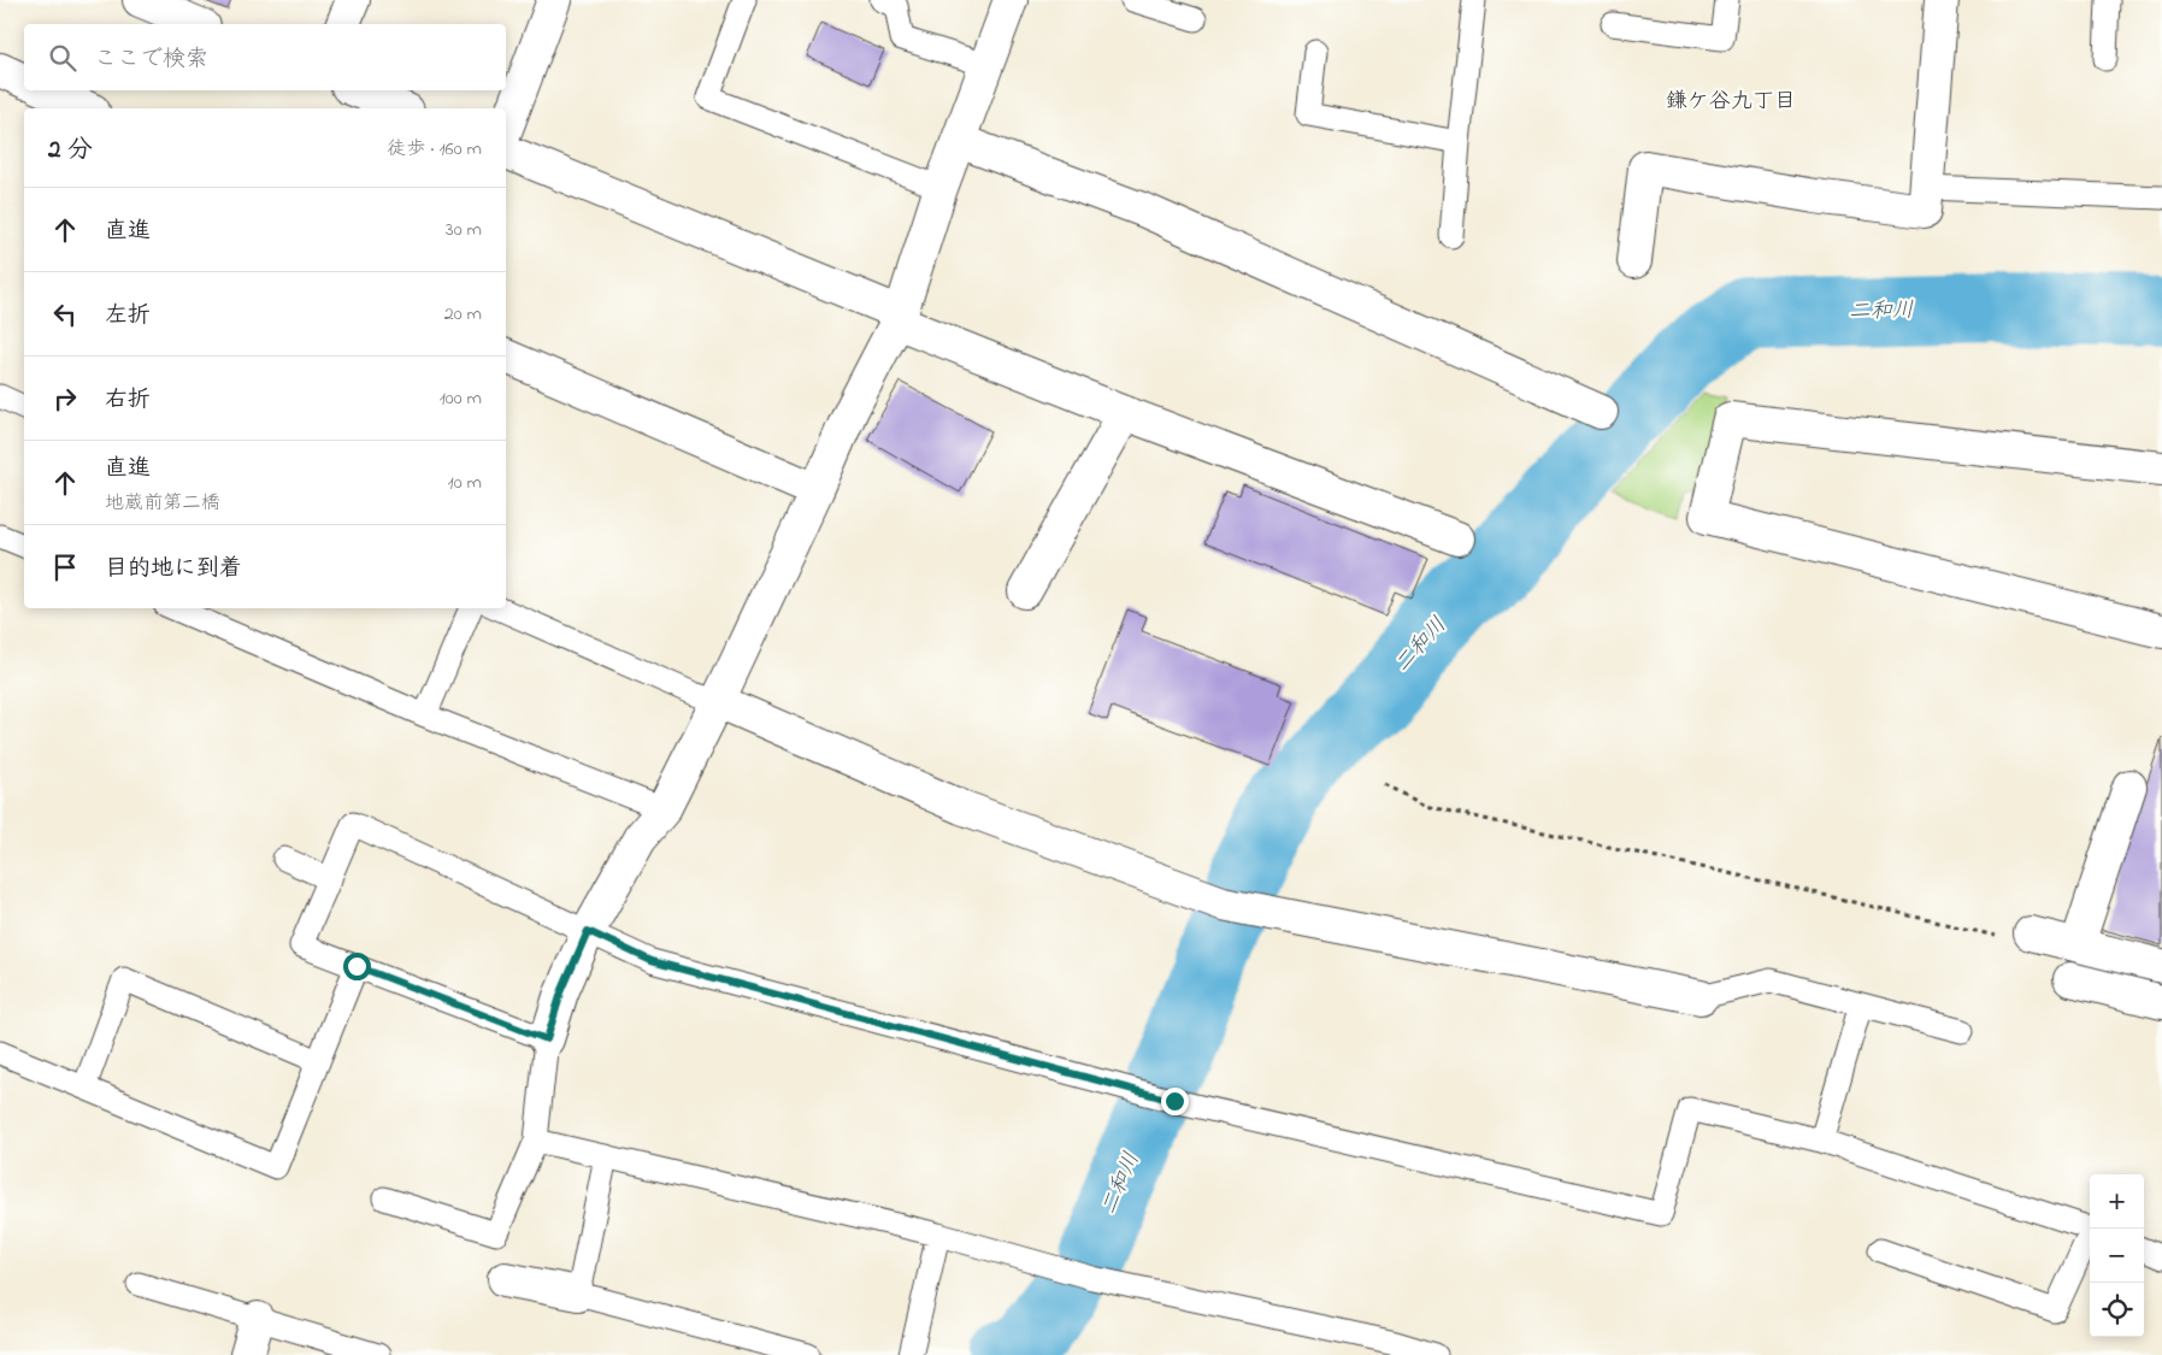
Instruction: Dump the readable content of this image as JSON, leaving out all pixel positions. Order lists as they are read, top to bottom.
{
  "districts": ["鎌ケ谷九丁目"],
  "water": ["二和川"],
  "page": {
    "search": "ここで検索",
    "heading": ["2 分", "徒歩 · 160 m"],
    "list": [
      ["直進", "30 m"],
      ["左折", "20 m"],
      ["右折", "100 m"],
      ["直進", "地蔵前第二橋", "10 m"],
      "目的地に到着"
    ],
    "map_buttons": ["+", "−"]
  }
}
